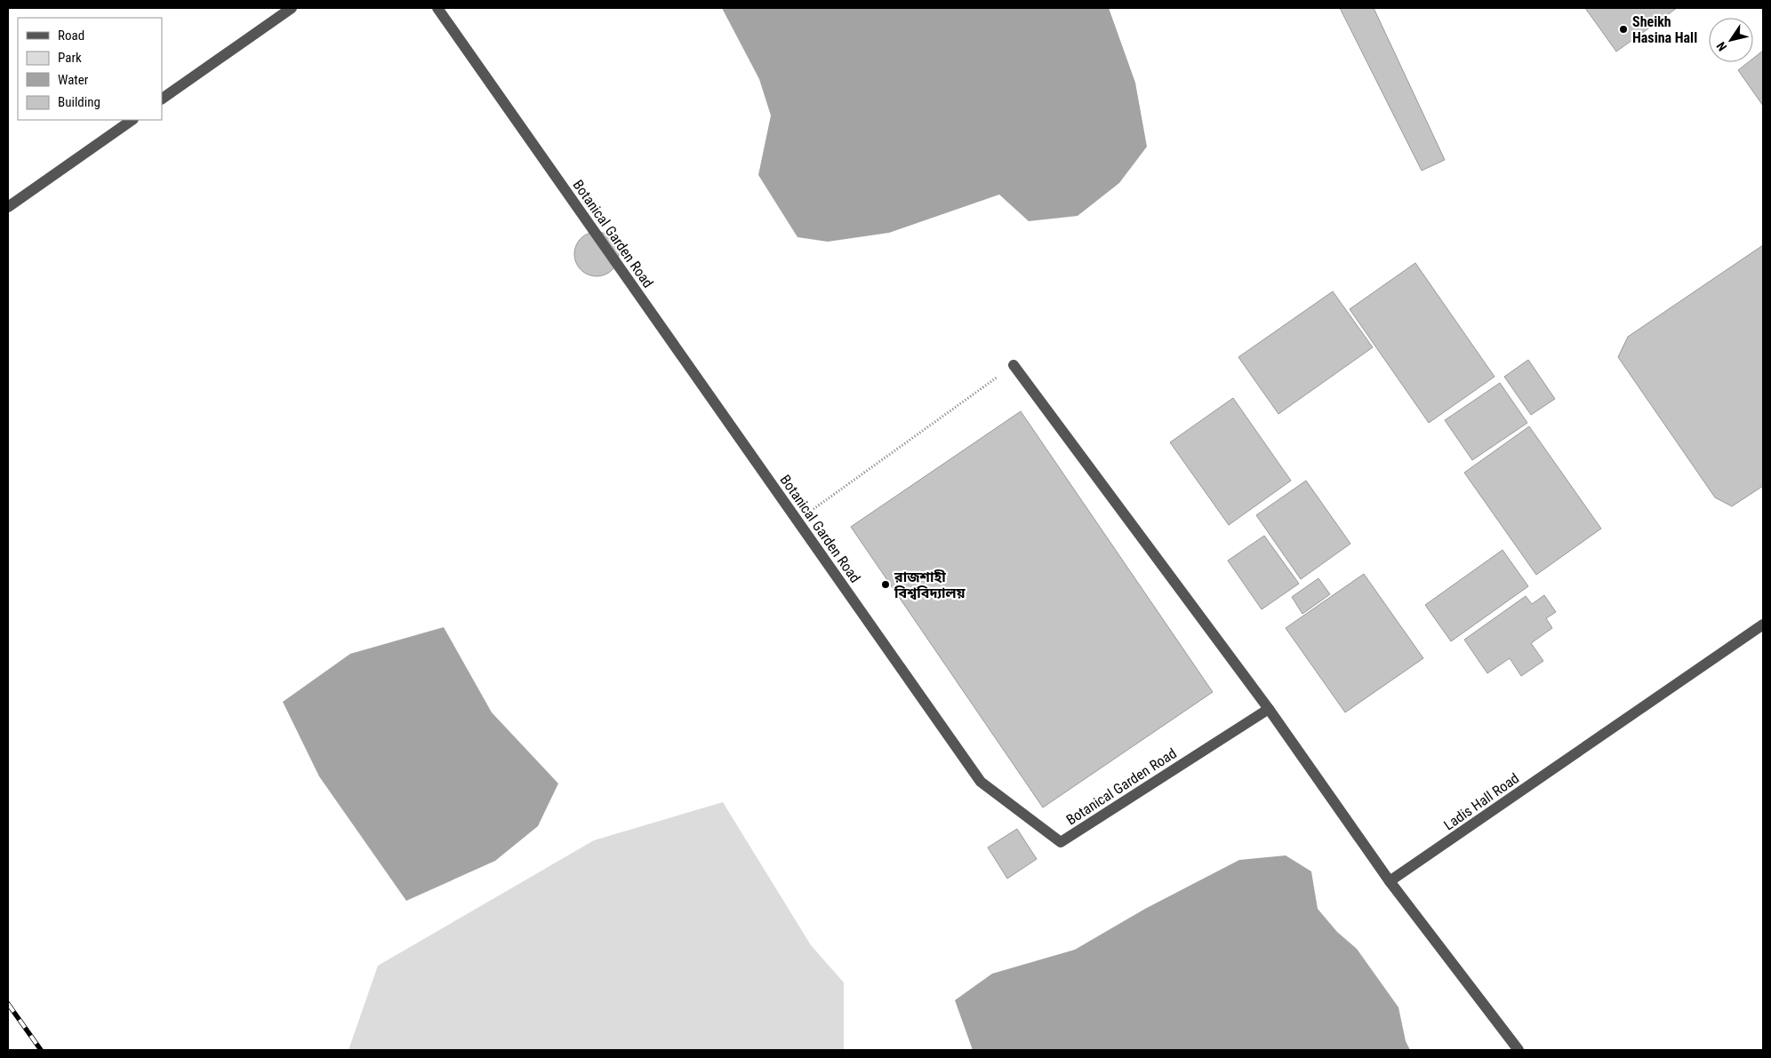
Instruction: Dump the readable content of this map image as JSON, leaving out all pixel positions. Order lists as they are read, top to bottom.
{
  "streets": {
    "street": ["Botanical Garden Road", "Ladis Hall Road"]
  },
  "places": ["Sheikh Hasina Hall", "রাজশাহী বিশ্ববিদ্যালয়"],
  "legend": [
    "Road",
    "Park",
    "Water",
    "Building"
  ],
  "north": "bottom left"
}
